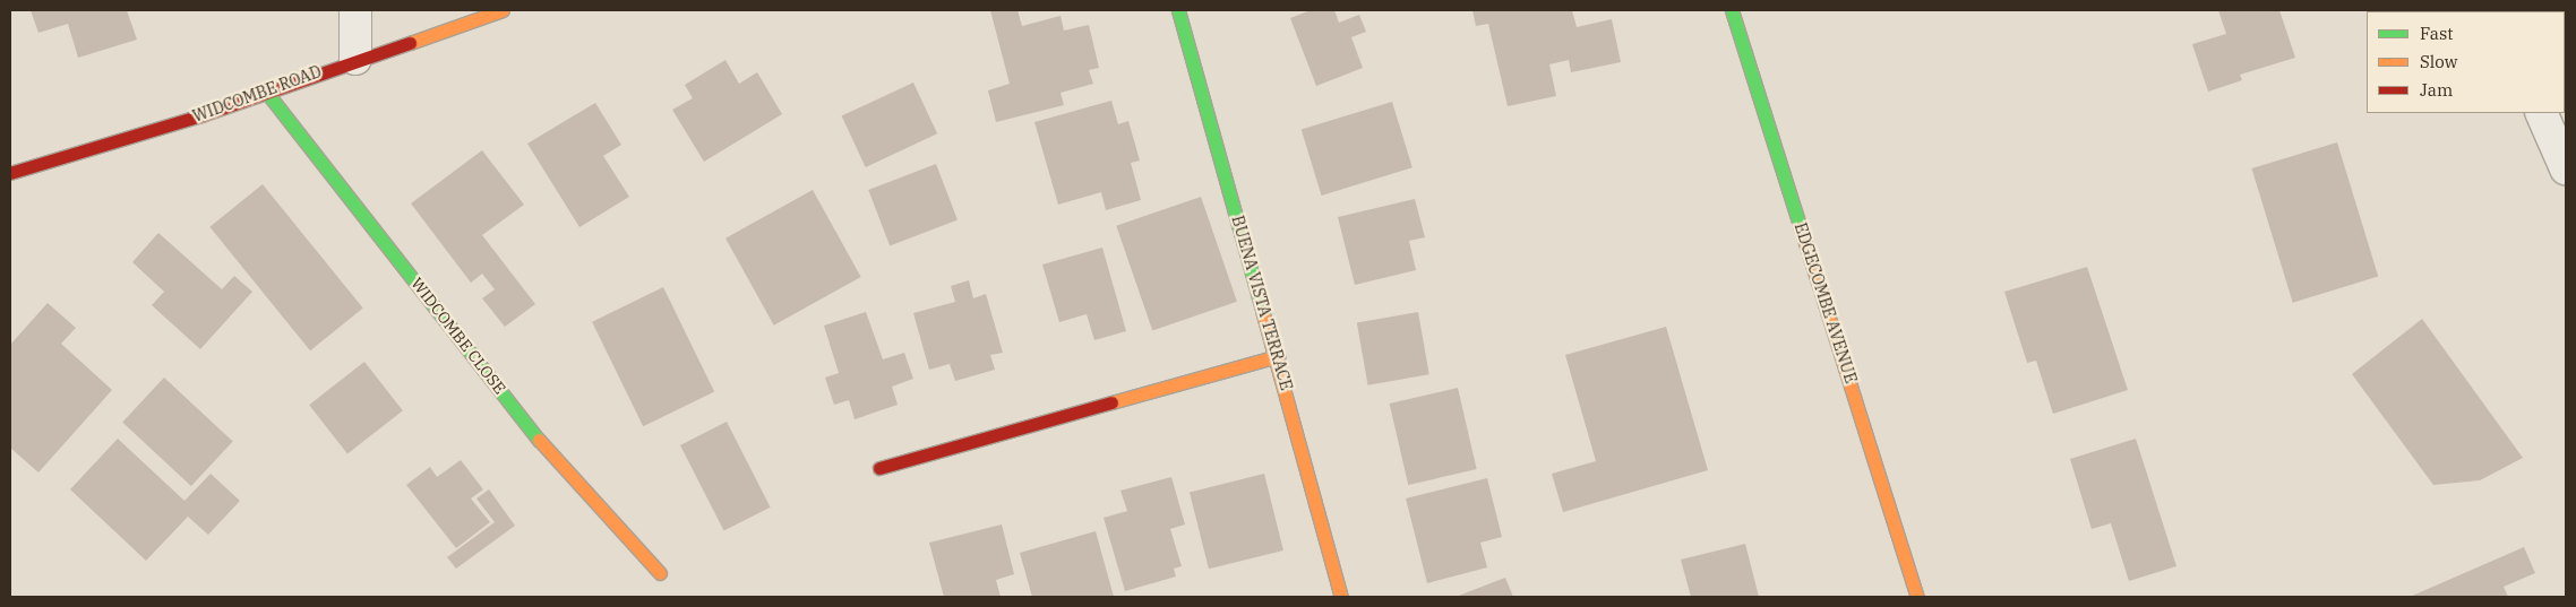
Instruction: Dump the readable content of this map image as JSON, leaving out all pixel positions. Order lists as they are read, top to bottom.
{
  "streets": {
    "street": [
      "WIDCOMBE ROAD",
      "BUENA VISTA TERRACE",
      "EDGECOMBE AVENUE",
      "WIDCOMBE CLOSE"
    ]
  },
  "crossings": [
    ["WIDCOMBE ROAD", "WIDCOMBE CLOSE"]
  ],
  "legend": ["Fast", "Slow", "Jam"]
}
